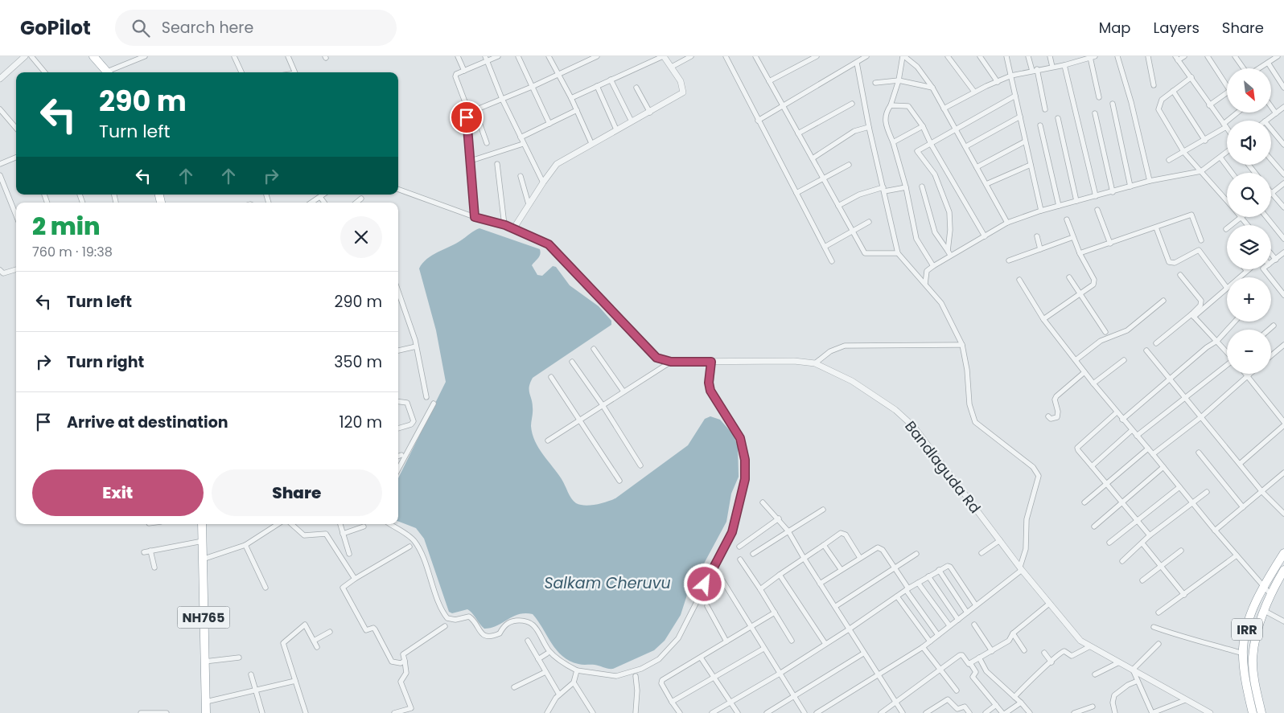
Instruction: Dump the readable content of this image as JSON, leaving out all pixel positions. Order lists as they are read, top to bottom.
{
  "streets": {
    "highway": ["NH765", "IRR"],
    "street": ["Bandlaguda Rd"]
  },
  "water": ["Salkam Cheruvu"],
  "north": "bottom right",
  "page": {
    "header": "GoPilot",
    "search": "Search here",
    "nav": ["Map", "Layers", "Share"],
    "map_buttons": ["+", "−"],
    "turn": ["290 m", "Turn left"],
    "heading": ["2 min", "760 m · 19:38"],
    "list": [
      {
        "name": "Turn left",
        "value": "290 m"
      },
      {
        "name": "Turn right",
        "value": "350 m"
      },
      {
        "name": "Arrive at destination",
        "value": "120 m"
      }
    ],
    "buttons": ["Exit", "Share"]
  }
}
